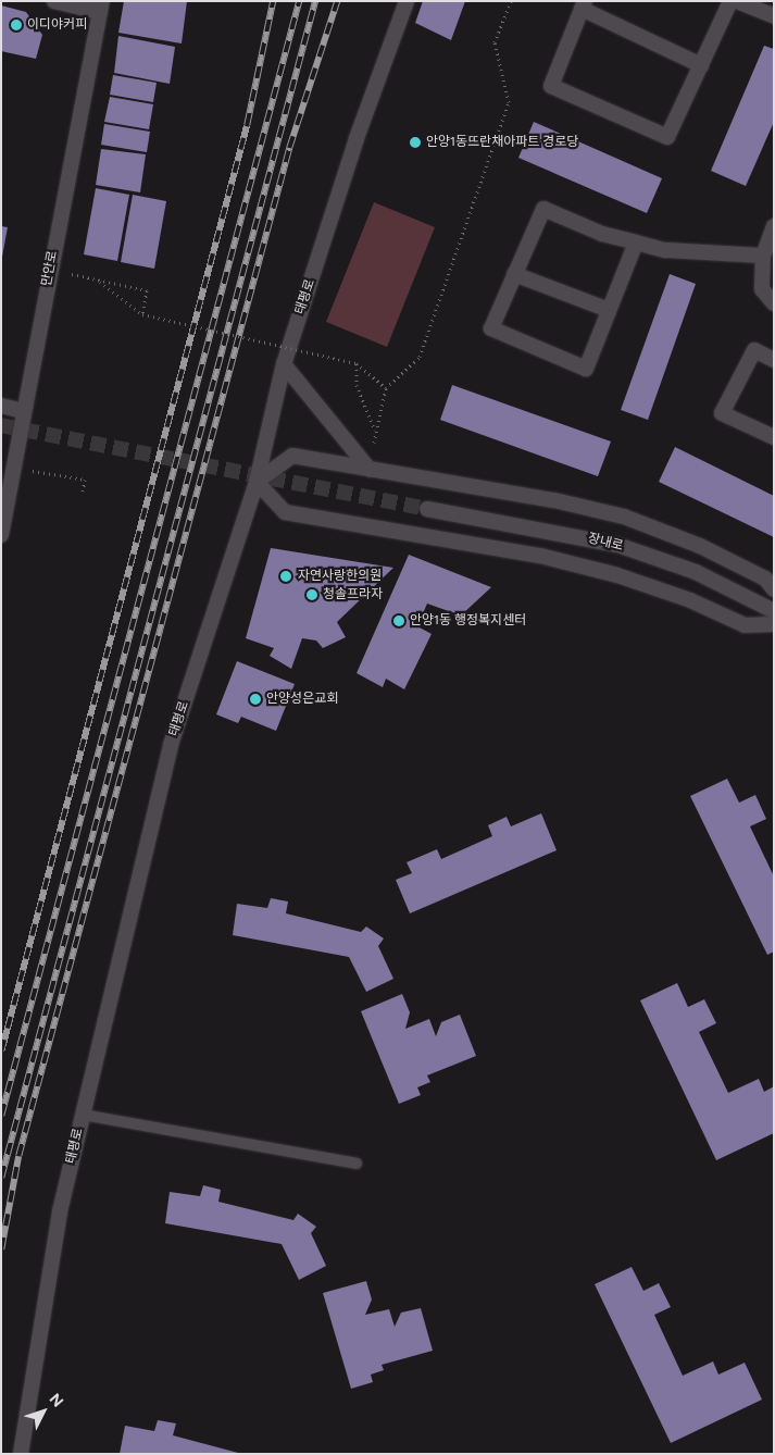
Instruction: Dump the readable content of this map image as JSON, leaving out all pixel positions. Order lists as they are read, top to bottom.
{
  "streets": {
    "street": ["만안로", "태평로", "장내로"]
  },
  "places": [
    "이디야커피",
    "안양1동뜨란채아파트 경로당",
    "자연사랑한의원",
    "청솔프라자",
    "안양1동 행정복지센터",
    "안양성은교회"
  ],
  "north": "top right"
}
